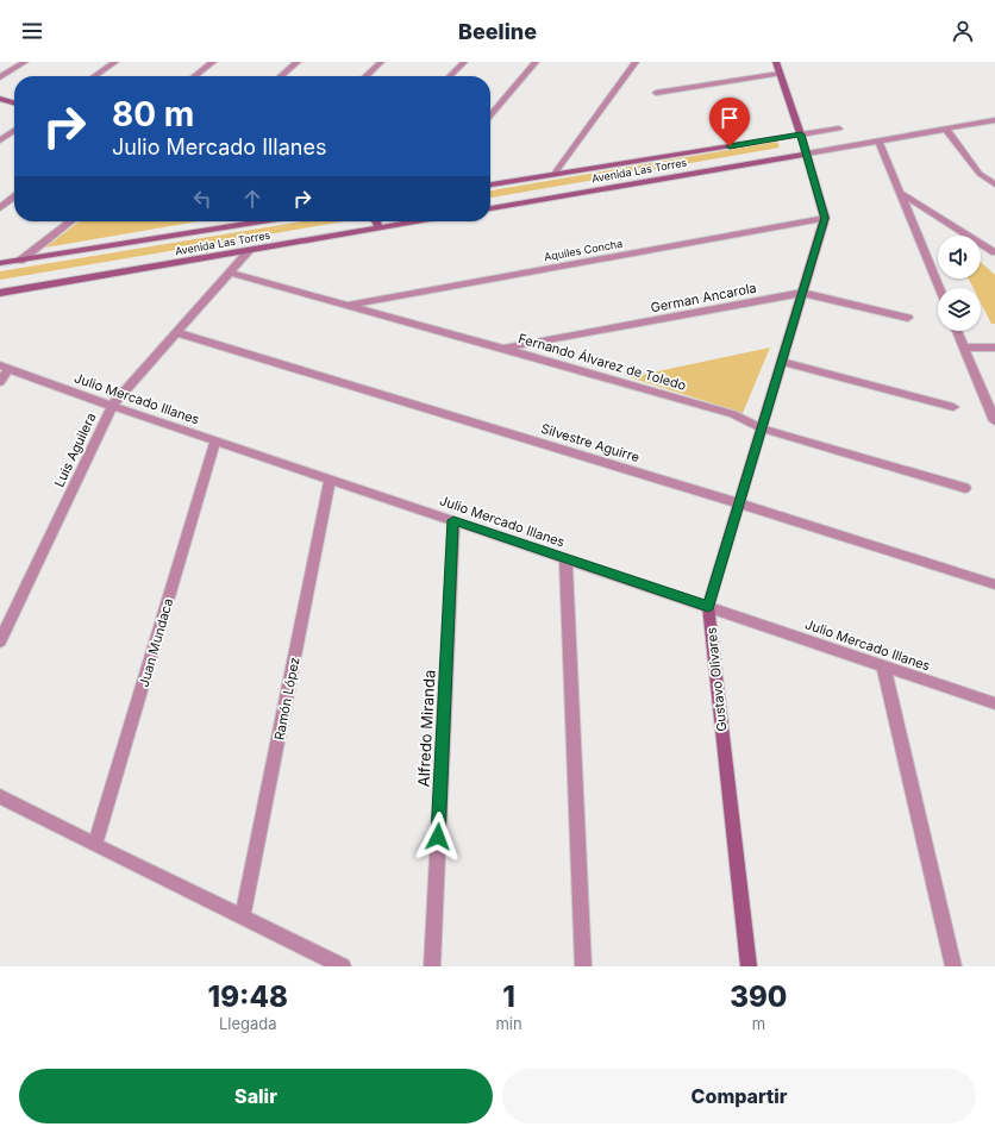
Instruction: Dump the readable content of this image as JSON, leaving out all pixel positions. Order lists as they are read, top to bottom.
{
  "streets": {
    "street": [
      "Avenida Las Torres",
      "Aquiles Concha",
      "German Ancarola",
      "Fernando Álvarez de Toledo",
      "Julio Mercado Illanes",
      "Silvestre Aguirre",
      "Luis Aguilera",
      "Juan Mundaca",
      "Gustavo Olivares",
      "Ramón López",
      "Alfredo Miranda"
    ]
  },
  "crossings": [
    ["Avenida Las Torres", "Luis Aguilera"],
    ["Aquiles Concha", "Fernando Álvarez de Toledo"],
    ["Aquiles Concha", "Gustavo Olivares"],
    ["German Ancarola", "Fernando Álvarez de Toledo"],
    ["German Ancarola", "Gustavo Olivares"],
    ["Fernando Álvarez de Toledo", "Luis Aguilera"],
    ["Fernando Álvarez de Toledo", "Gustavo Olivares"],
    ["Julio Mercado Illanes", "Luis Aguilera"],
    ["Julio Mercado Illanes", "Juan Mundaca"],
    ["Julio Mercado Illanes", "Gustavo Olivares"],
    ["Julio Mercado Illanes", "Ramón López"],
    ["Julio Mercado Illanes", "Alfredo Miranda"],
    ["Silvestre Aguirre", "Luis Aguilera"],
    ["Silvestre Aguirre", "Gustavo Olivares"]
  ],
  "page": {
    "header": "Beeline",
    "turn": ["80 m", "Julio Mercado Illanes"],
    "eta": [
      "19:48",
      "Llegada",
      "1",
      "min",
      "390",
      "m"
    ],
    "buttons": ["Salir", "Compartir"]
  }
}
